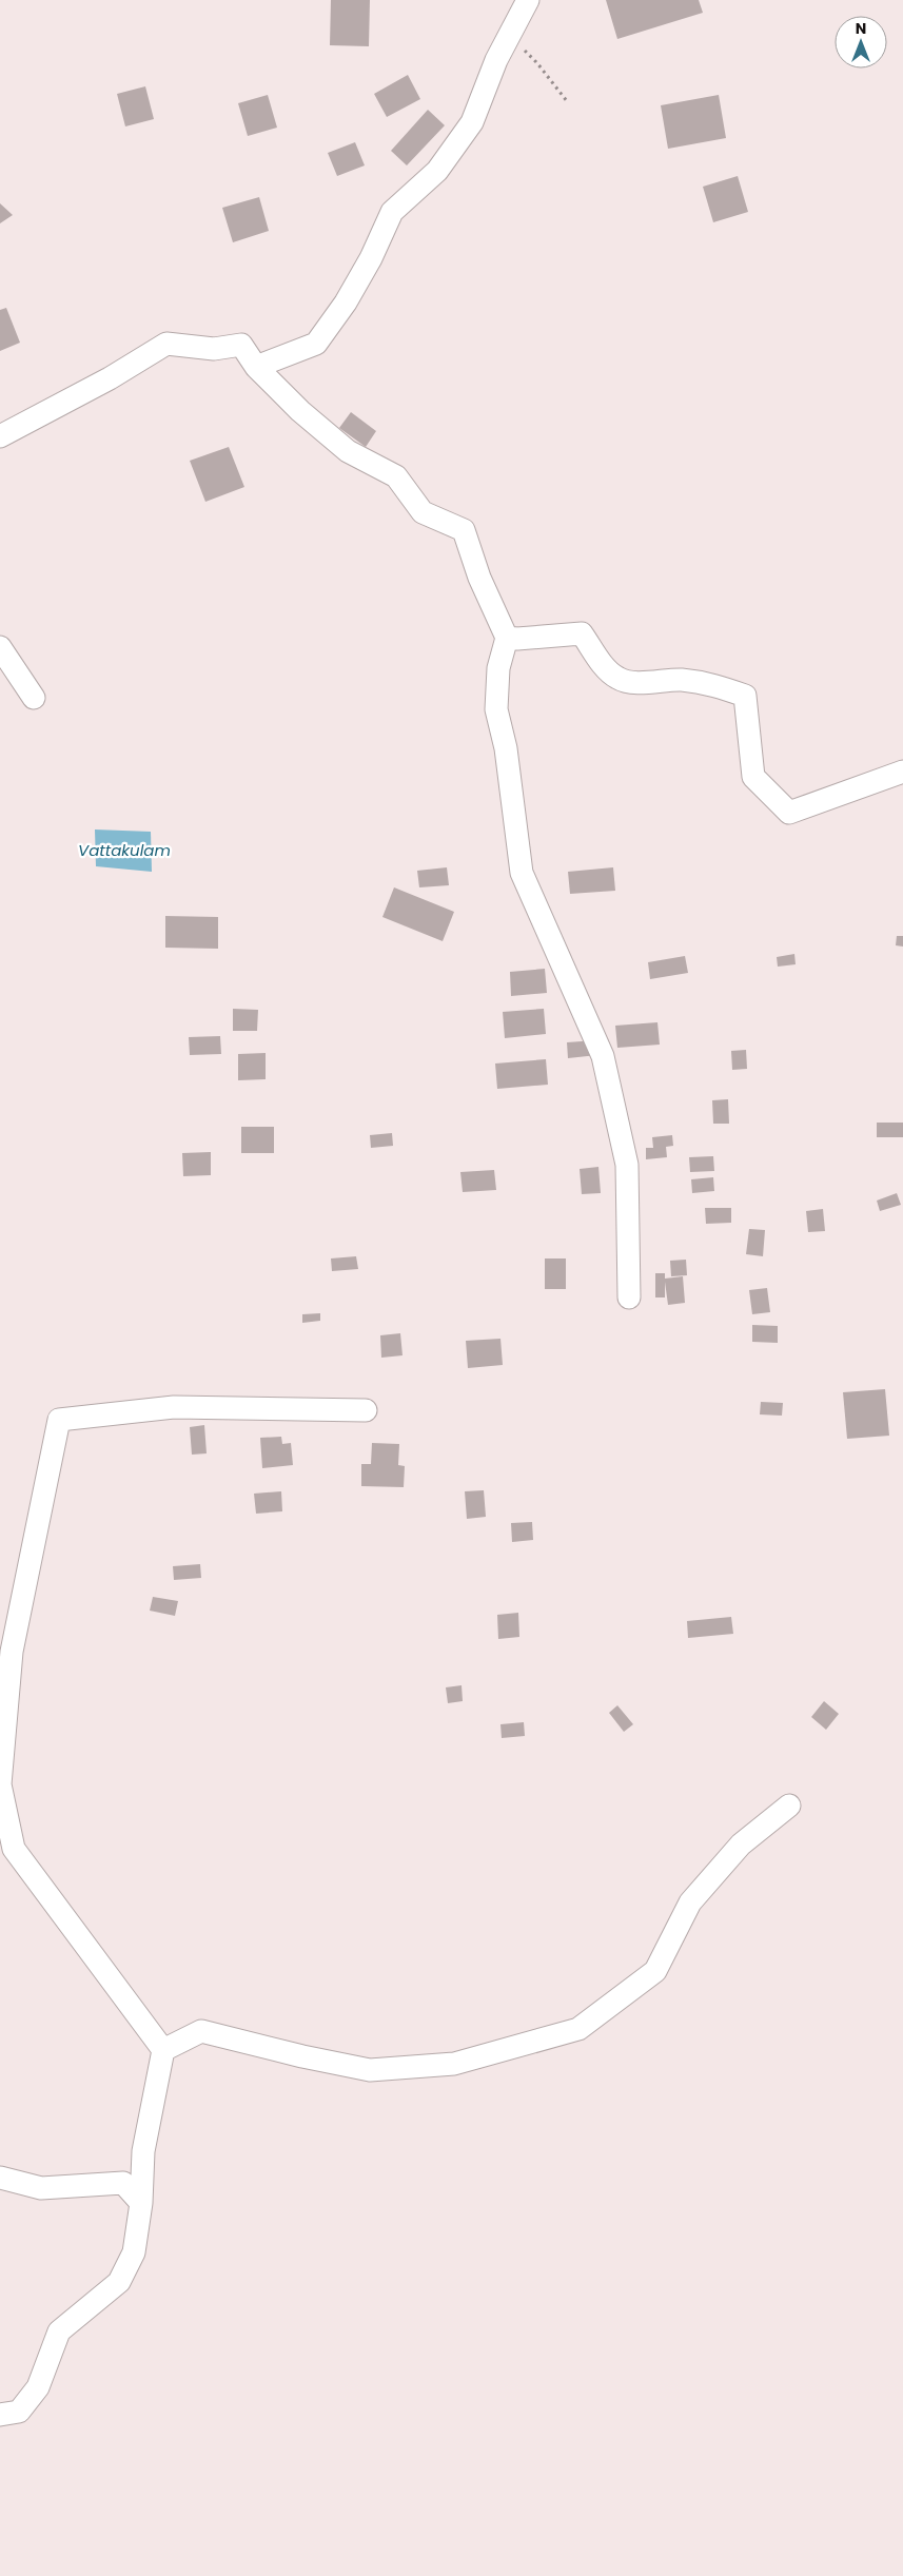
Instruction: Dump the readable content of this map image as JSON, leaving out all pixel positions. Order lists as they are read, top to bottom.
{
  "water": ["Vattakulam"],
  "north": "top"
}
